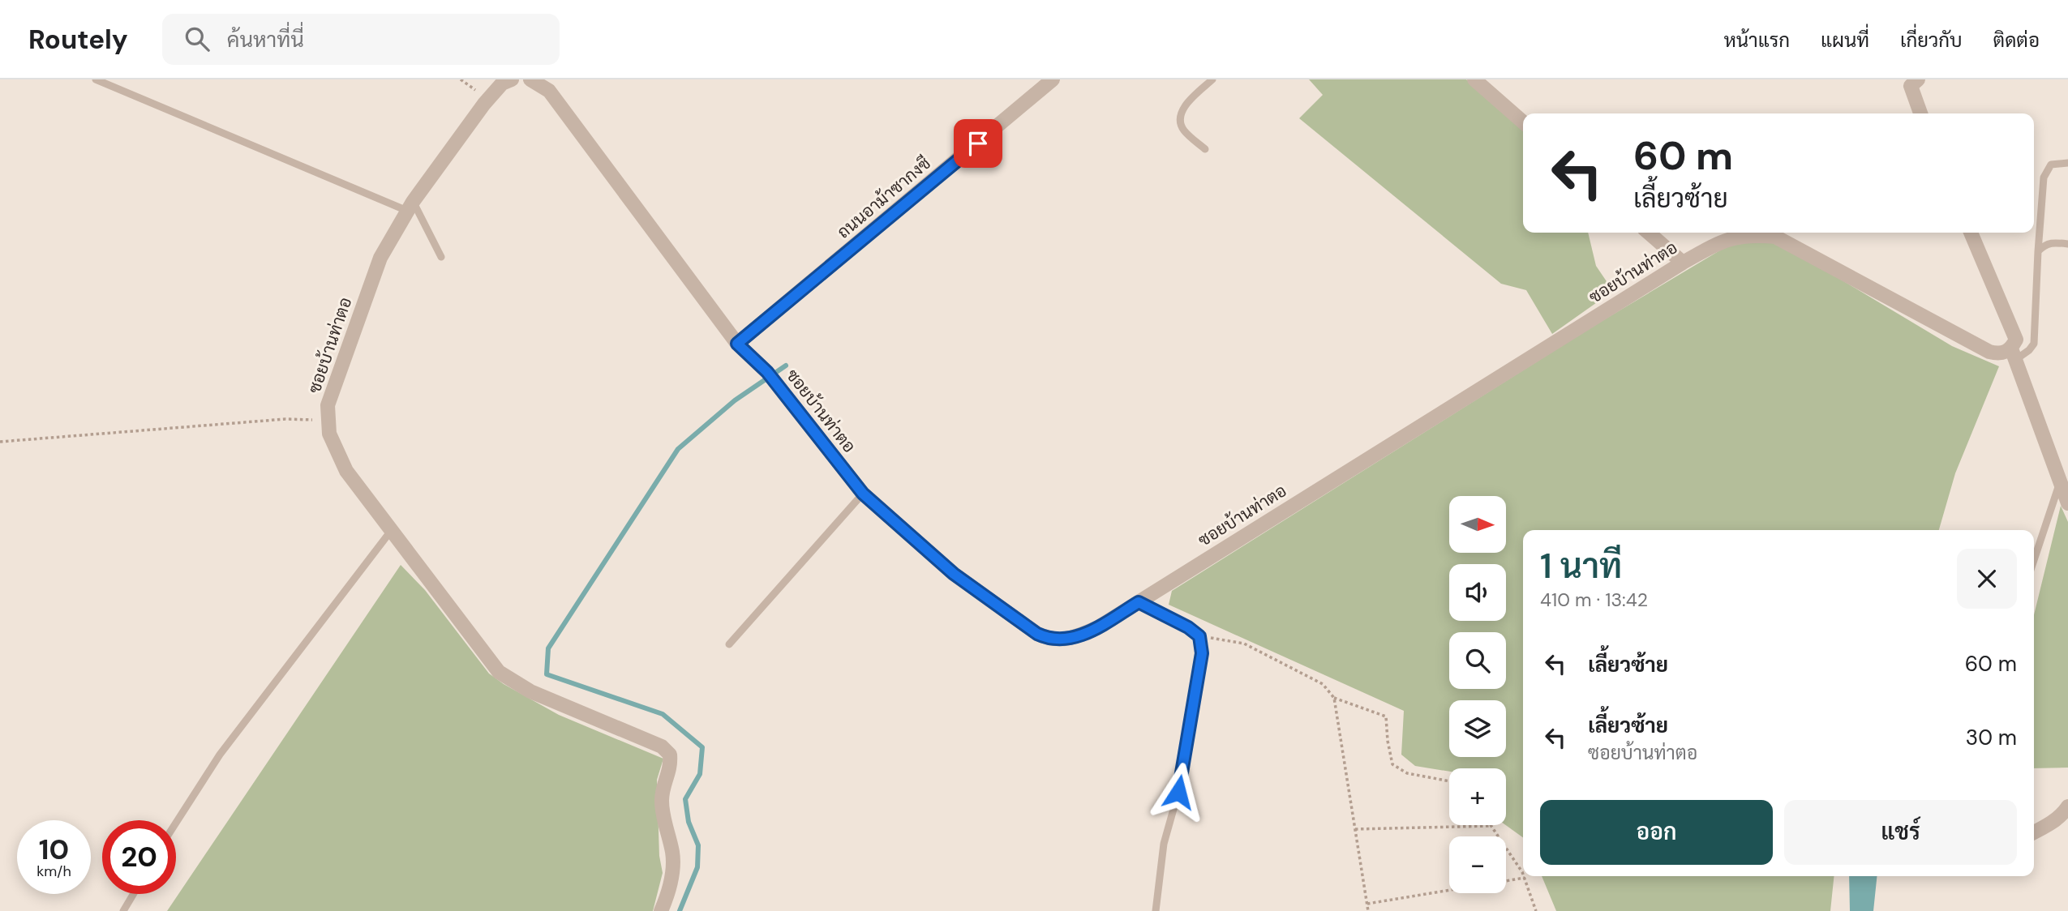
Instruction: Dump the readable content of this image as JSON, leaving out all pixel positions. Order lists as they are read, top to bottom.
{
  "streets": {
    "street": ["ถนนอาม้าซากงซี", "ซอยบ้านท่าตอ"]
  },
  "crossings": [
    ["ถนนอาม้าซากงซี", "ซอยบ้านท่าตอ"]
  ],
  "north": "right",
  "page": {
    "header": "Routely",
    "search": "ค้นหาที่นี่",
    "nav": [
      "หน้าแรก",
      "แผนที่",
      "เกี่ยวกับ",
      "ติดต่อ"
    ],
    "turn": ["60 m", "เลี้ยวซ้าย"],
    "map_buttons": ["+", "−"],
    "heading": ["1 นาที", "410 m · 13:42"],
    "list": [
      {
        "name": "เลี้ยวซ้าย",
        "value": "60 m"
      },
      {
        "name": "เลี้ยวซ้าย",
        "note": "ซอยบ้านท่าตอ",
        "value": "30 m"
      }
    ],
    "buttons": ["ออก", "แชร์"],
    "speed": "10 km/h",
    "limit": "20"
  }
}
